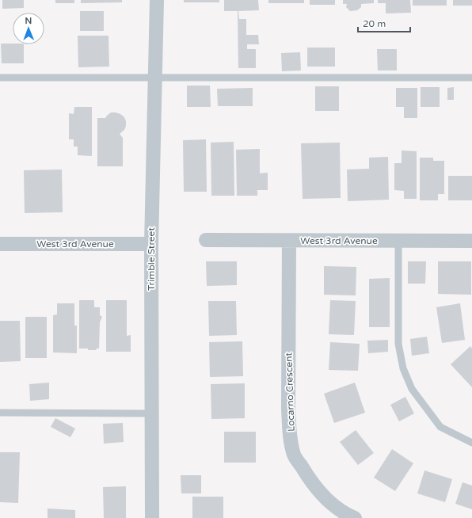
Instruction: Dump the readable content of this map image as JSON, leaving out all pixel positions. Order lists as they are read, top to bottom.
{
  "streets": {
    "street": ["West 3rd Avenue", "Trimble Street", "Locarno Crescent"]
  },
  "crossings": [
    ["West 3rd Avenue", "Trimble Street"],
    ["West 3rd Avenue", "Locarno Crescent"]
  ],
  "scale_bar": "20 m",
  "north": "top"
}
